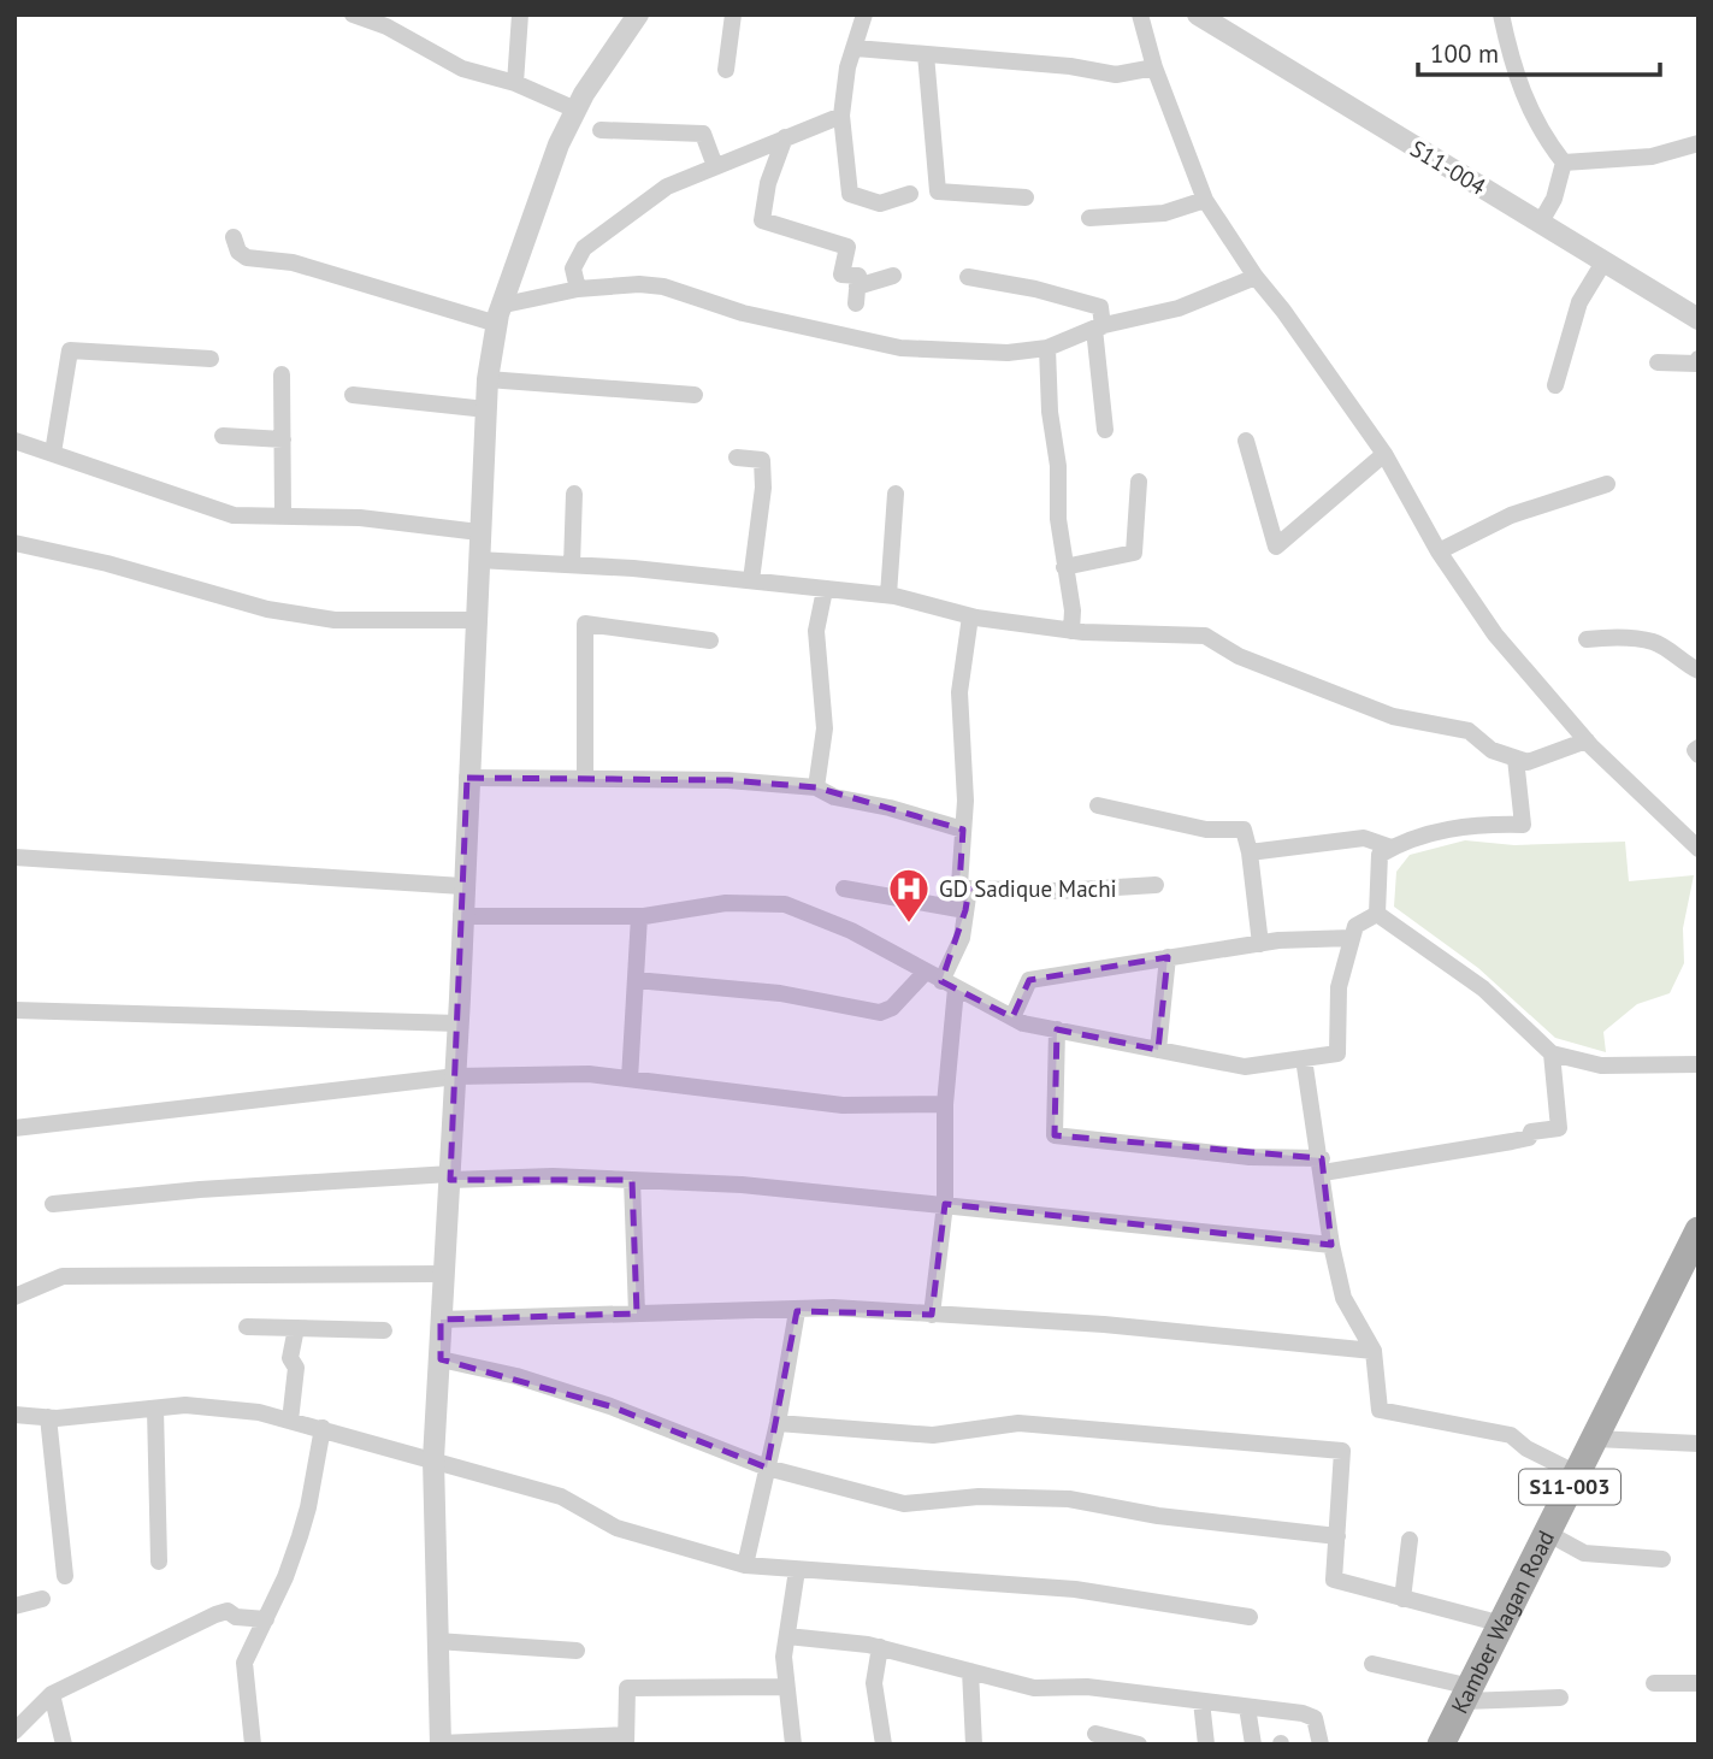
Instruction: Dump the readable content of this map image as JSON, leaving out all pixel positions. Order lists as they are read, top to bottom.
{
  "streets": {
    "main road": ["S11-003", "Kamber Wagan Road"],
    "street": ["S11-004"]
  },
  "places": {
    "hospital": ["GD Sadique Machi"]
  },
  "scale_bar": "100 m"
}
